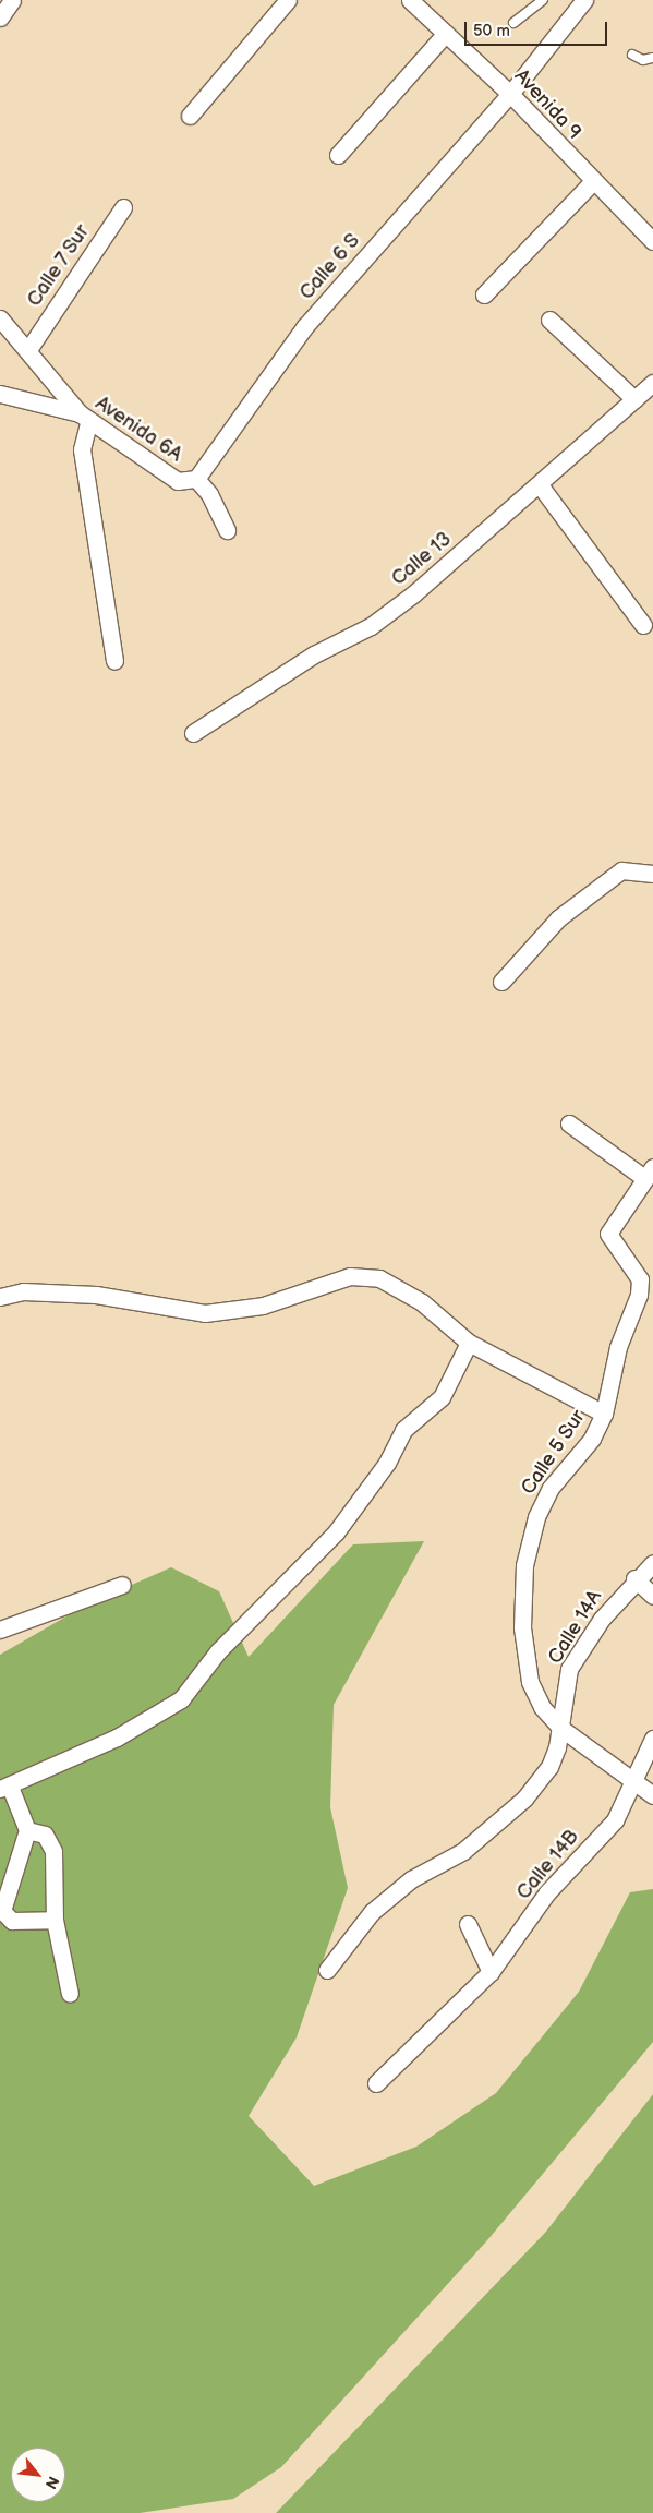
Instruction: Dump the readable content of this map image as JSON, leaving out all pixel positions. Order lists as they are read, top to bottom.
{
  "streets": {
    "street": [
      "Avenida 9",
      "Calle 7 Sur",
      "Calle 6 S",
      "Avenida 6A",
      "Calle 13",
      "Calle 5 Sur",
      "Calle 14A",
      "Calle 14B"
    ]
  },
  "crossings": [
    ["Avenida 9", "Calle 6 S"],
    ["Calle 6 S", "Avenida 6A"],
    ["Calle 5 Sur", "Calle 14A"],
    ["Calle 5 Sur", "Calle 14B"]
  ],
  "scale_bar": "50 m",
  "north": "bottom right"
}
